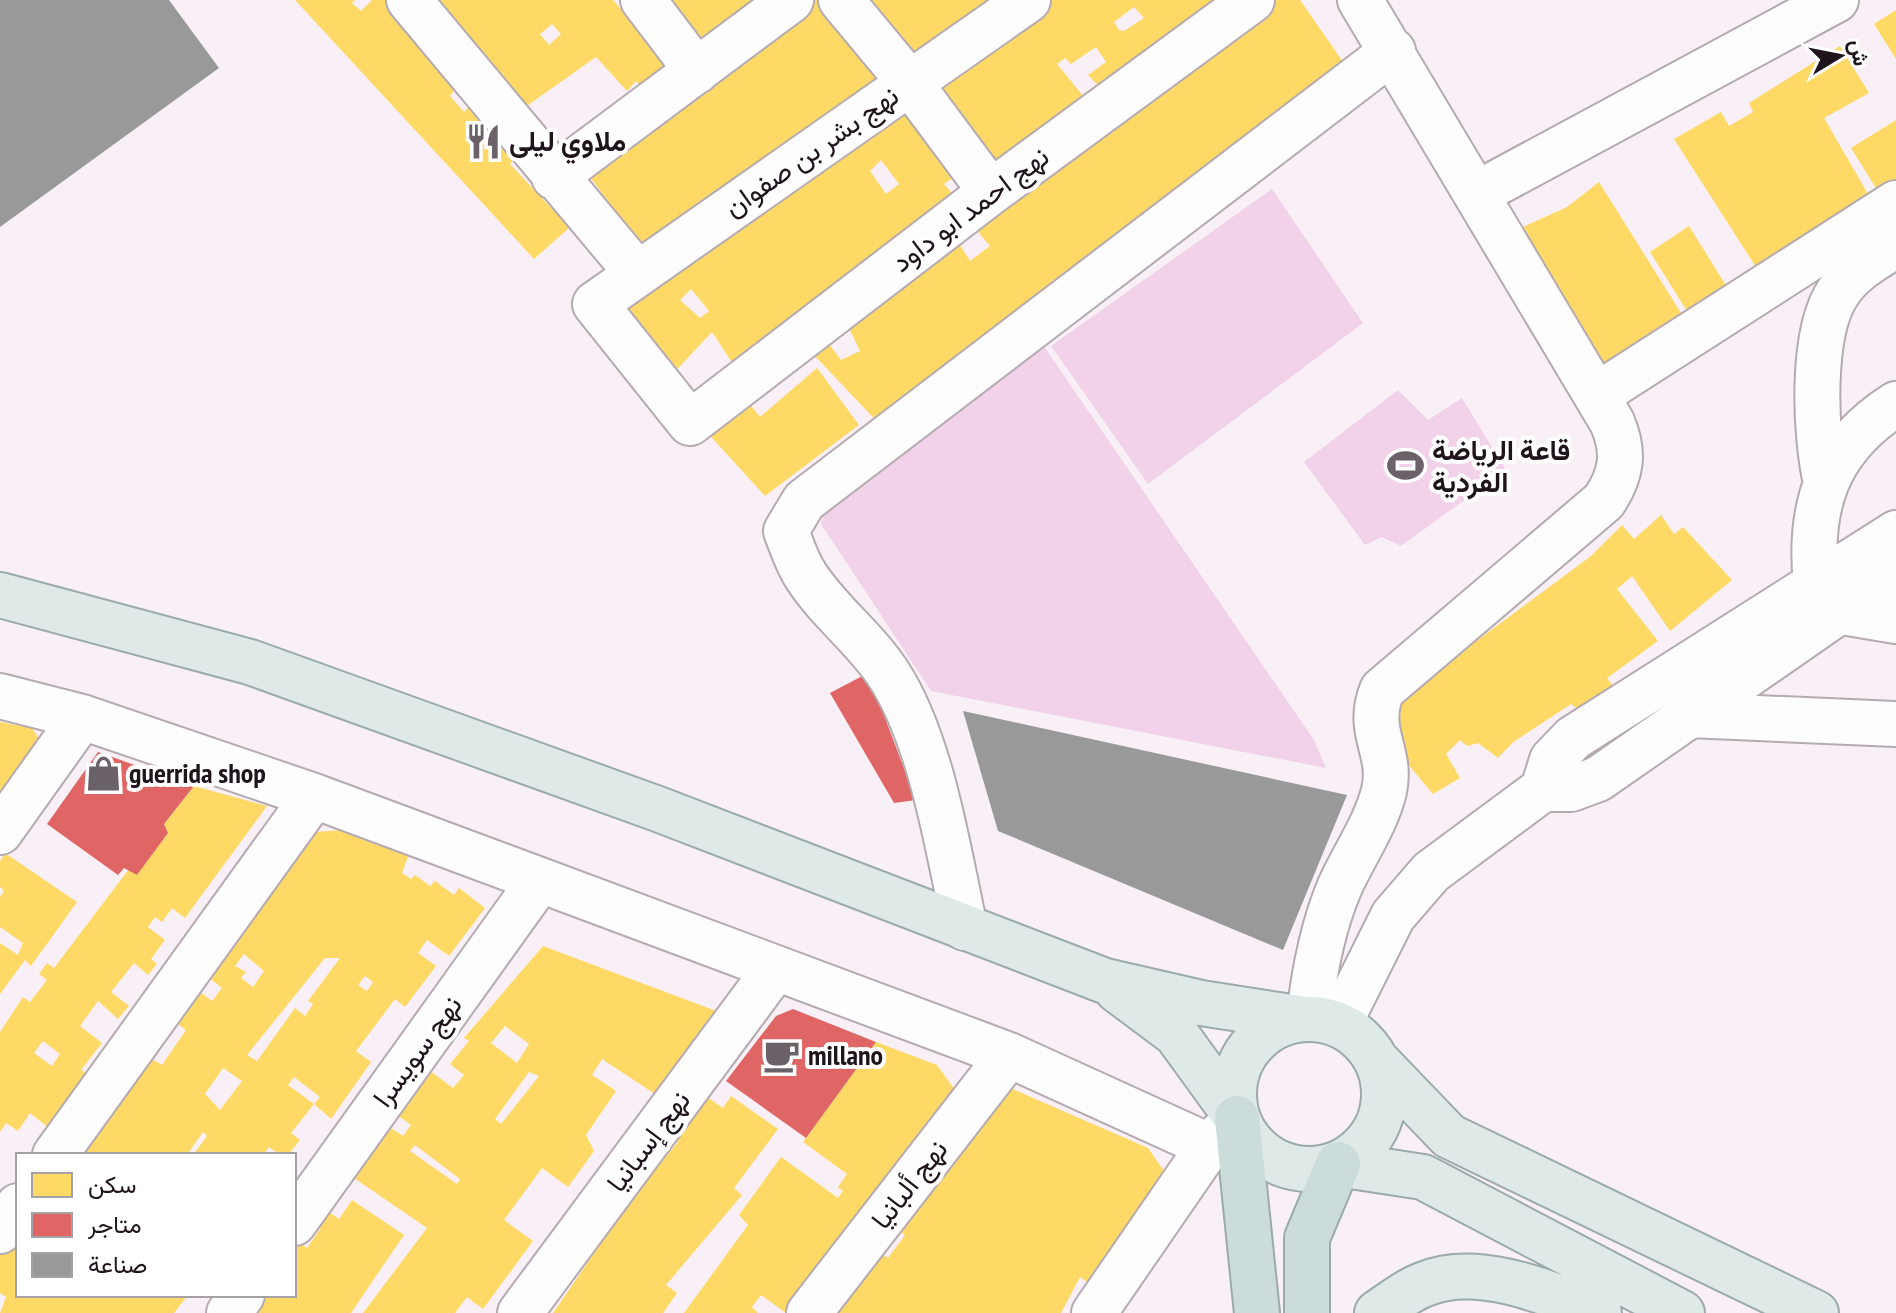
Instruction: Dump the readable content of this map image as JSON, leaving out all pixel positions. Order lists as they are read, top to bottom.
{
  "streets": {
    "street": [
      "نهج بشر بن صفوان",
      "نهج احمد ابو داود",
      "نهج سويسرا",
      "نهج إسبانيا",
      "نهج ألبانيا"
    ]
  },
  "crossings": [
    ["نهج بشر بن صفوان", "نهج احمد ابو داود"]
  ],
  "places": {
    "restaurant": ["ملاوي ليلى"],
    "sports": ["قاعة الرياضة الفردية"],
    "shop": ["guerrida shop"],
    "cafe": ["millano"]
  },
  "legend": ["سكن", "متاجر", "صناعة"],
  "north": "right"
}
